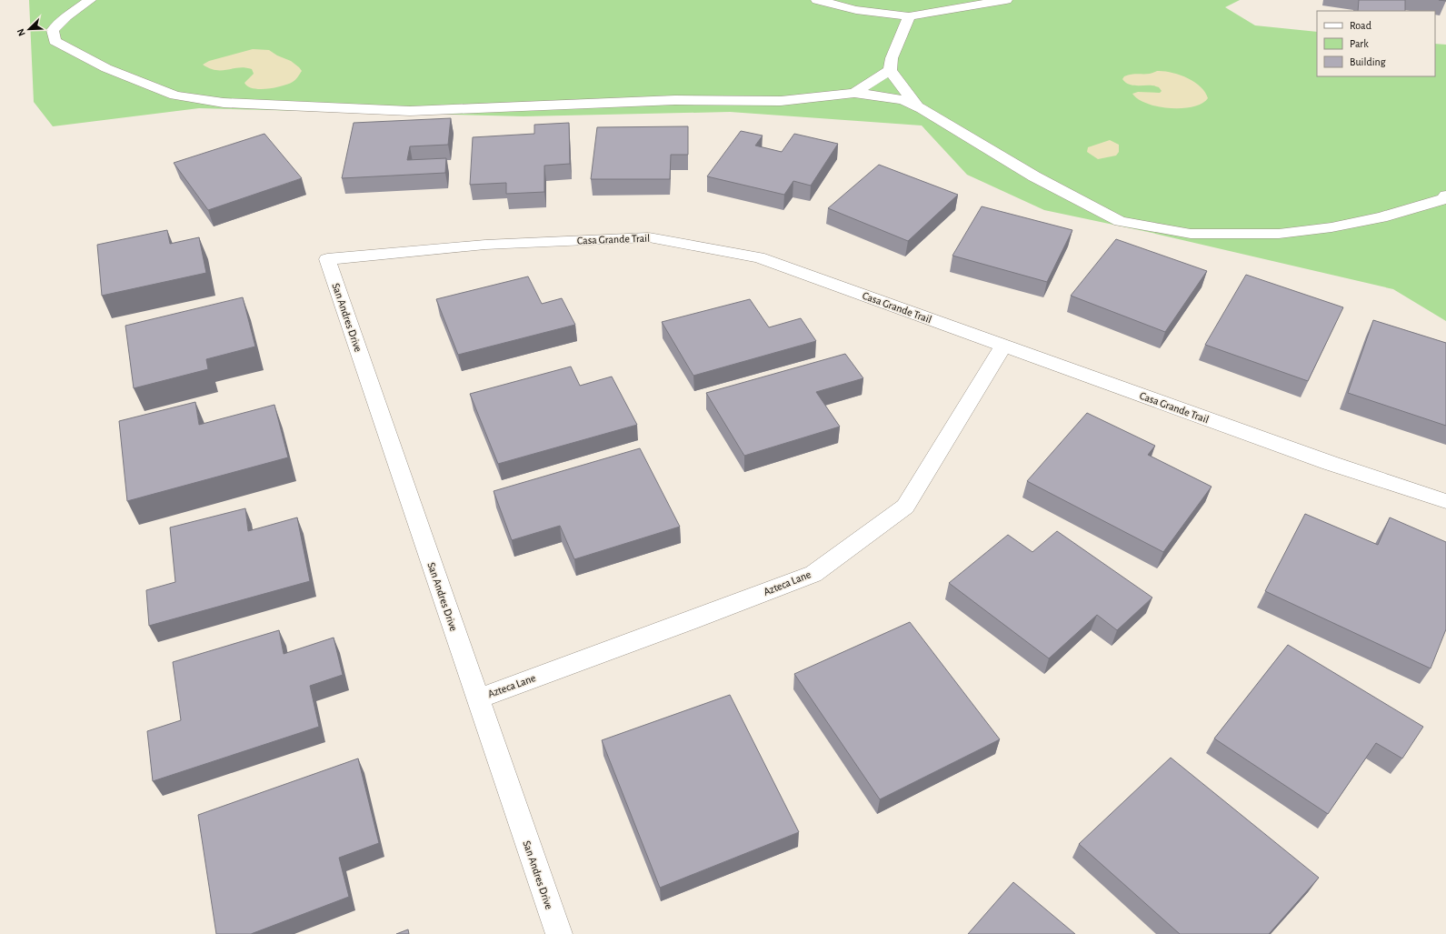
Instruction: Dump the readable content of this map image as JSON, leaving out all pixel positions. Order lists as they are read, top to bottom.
{
  "streets": {
    "street": ["Casa Grande Trail", "San Andres Drive", "Azteca Lane"]
  },
  "crossings": [
    ["Casa Grande Trail", "San Andres Drive"],
    ["Casa Grande Trail", "Azteca Lane"],
    ["San Andres Drive", "Azteca Lane"]
  ],
  "legend": ["Road", "Park", "Building"],
  "north": "bottom left"
}
